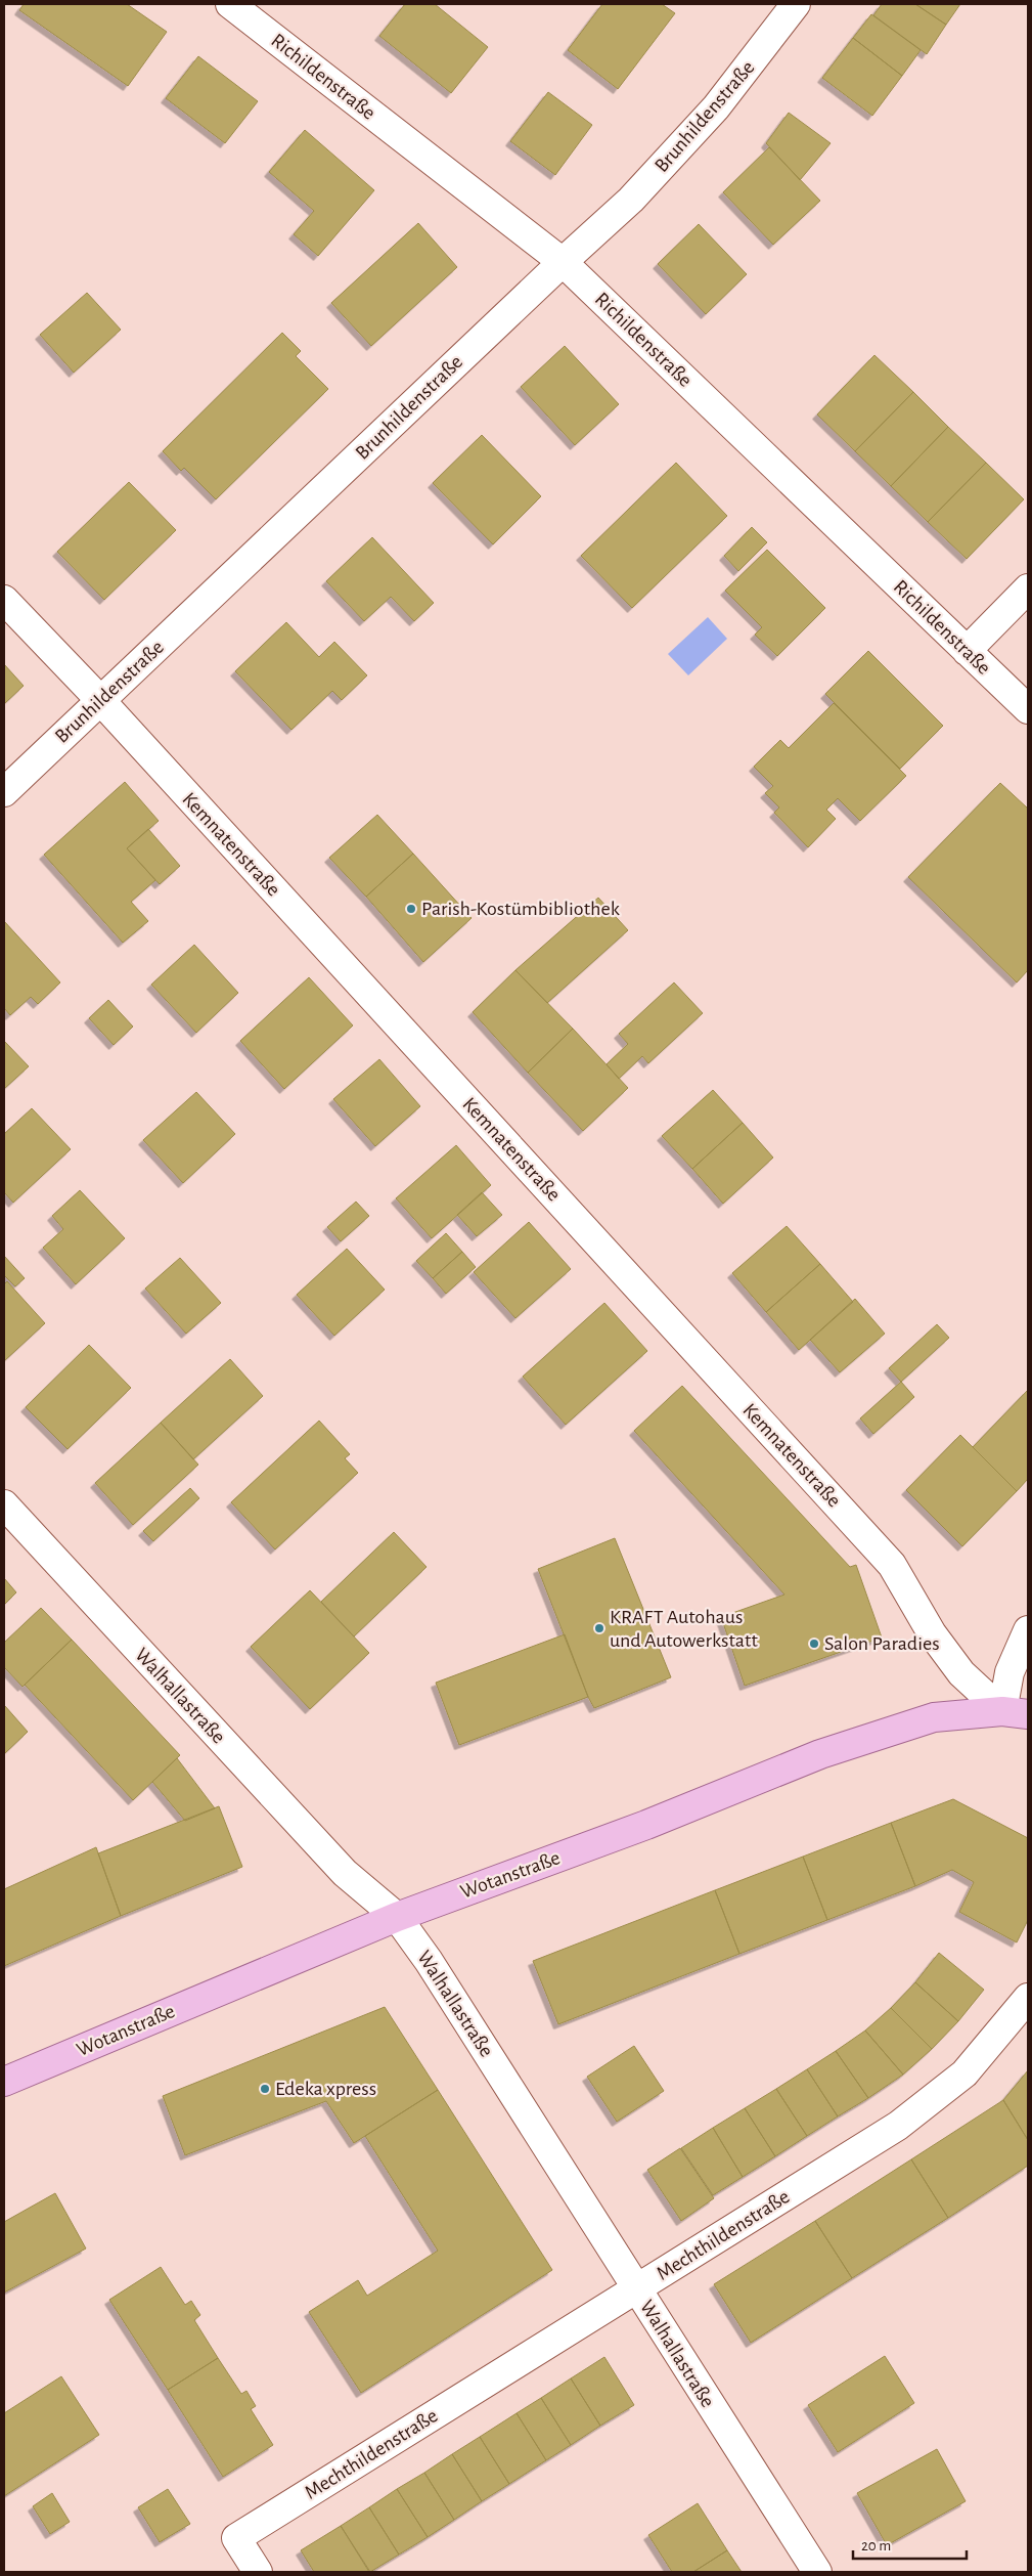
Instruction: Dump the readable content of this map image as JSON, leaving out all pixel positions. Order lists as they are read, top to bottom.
{
  "streets": {
    "main road": ["Wotanstraße"],
    "street": [
      "Richildenstraße",
      "Brunhildenstraße",
      "Kemnatenstraße",
      "Walhallastraße",
      "Mechthildenstraße"
    ]
  },
  "crossings": [
    ["Richildenstraße", "Brunhildenstraße"],
    ["Brunhildenstraße", "Kemnatenstraße"],
    ["Kemnatenstraße", "Wotanstraße"],
    ["Walhallastraße", "Wotanstraße"],
    ["Walhallastraße", "Mechthildenstraße"]
  ],
  "places": [
    "Parish-Kostümbibliothek",
    "KRAFT Autohaus und Autowerkstatt",
    "Salon Paradies",
    "Edeka xpress"
  ],
  "scale_bar": "20 m"
}
